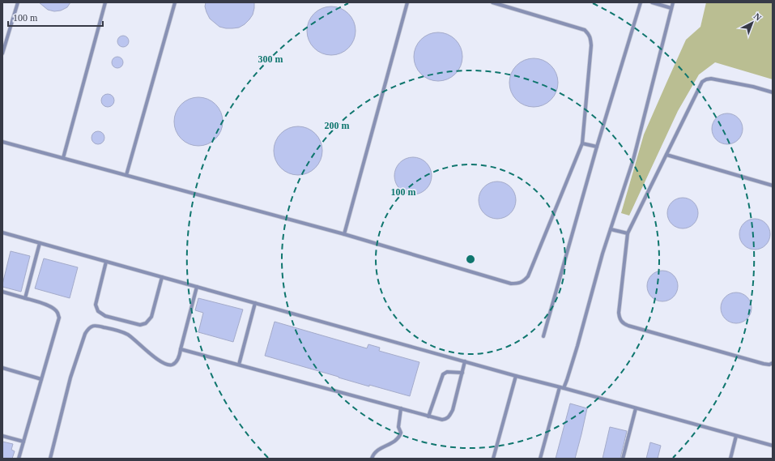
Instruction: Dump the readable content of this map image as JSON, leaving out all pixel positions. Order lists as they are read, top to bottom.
{
  "scale_bar": "100 m",
  "north": "top right",
  "rings": ["300 m", "200 m", "100 m"]
}
